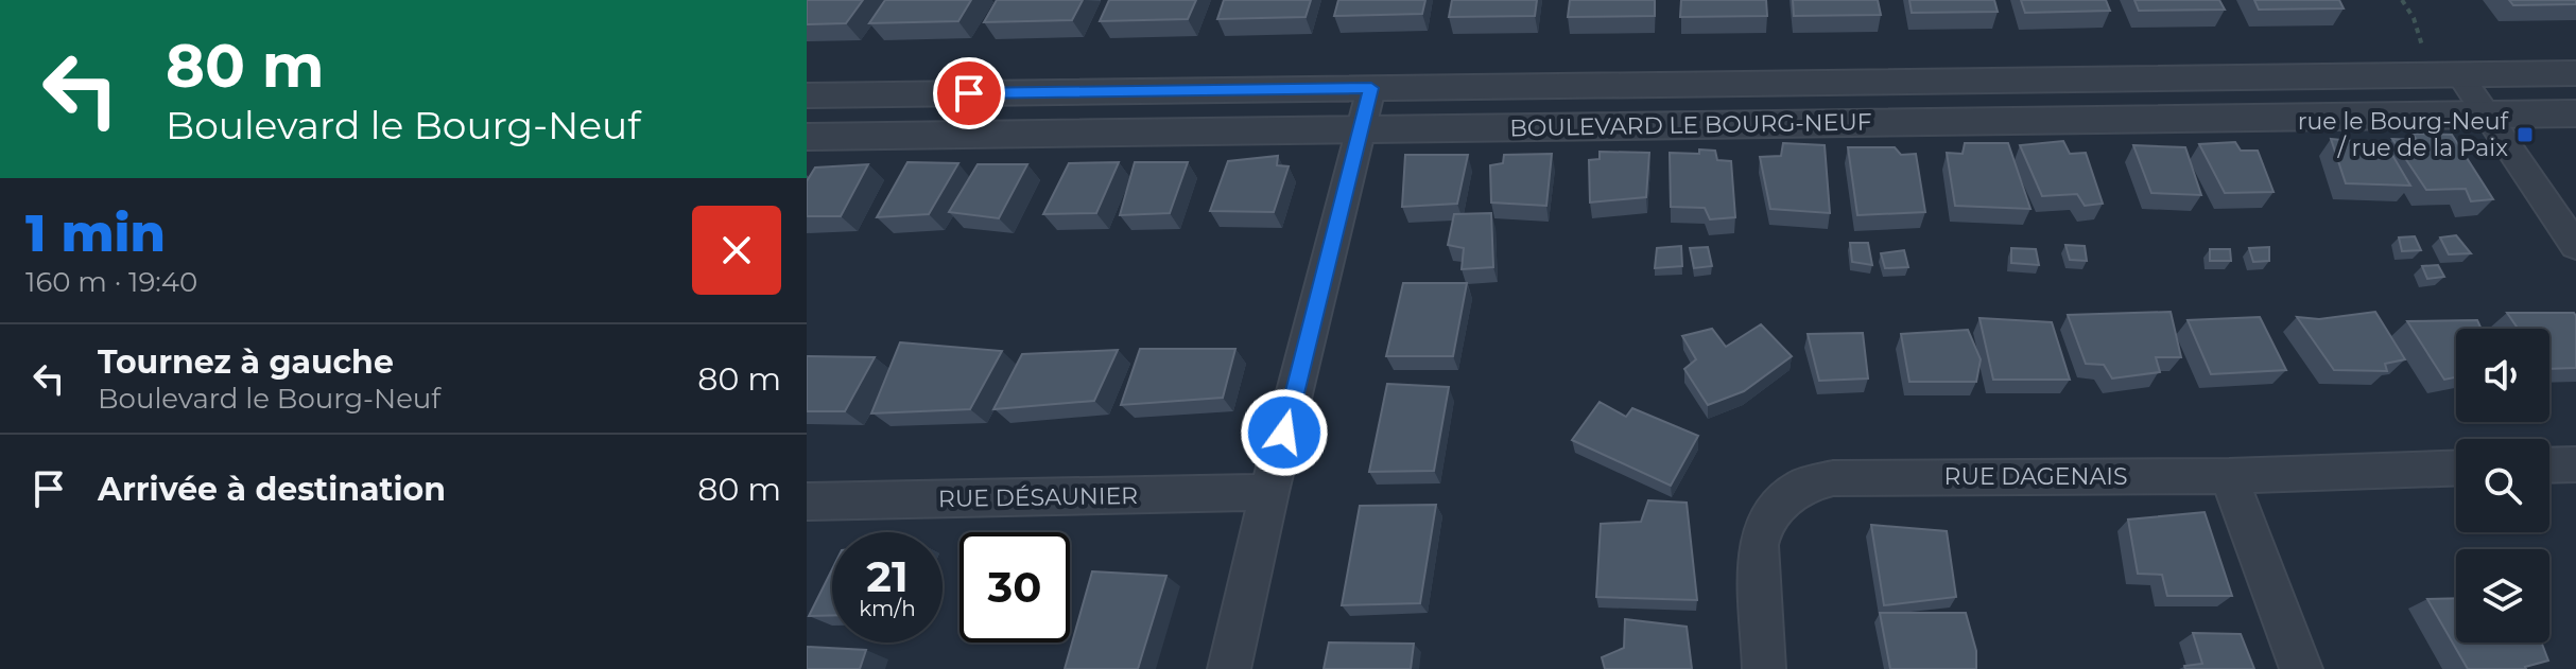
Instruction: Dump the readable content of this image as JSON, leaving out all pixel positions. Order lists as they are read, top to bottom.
{
  "streets": {
    "street": ["BOULEVARD LE BOURG-NEUF", "RUE DAGENAIS", "RUE DÉSAUNIER"]
  },
  "places": {
    "transit": ["rue le Bourg-Neuf / rue de la Paix"]
  },
  "page": {
    "turn": ["80 m", "Boulevard le Bourg-Neuf"],
    "heading": ["1 min", "160 m · 19:40"],
    "list": [
      {
        "name": "Tournez à gauche",
        "note": "Boulevard le Bourg-Neuf",
        "value": "80 m"
      },
      {
        "name": "Arrivée à destination",
        "value": "80 m"
      }
    ],
    "speed": "21 km/h",
    "limit": "30"
  }
}
